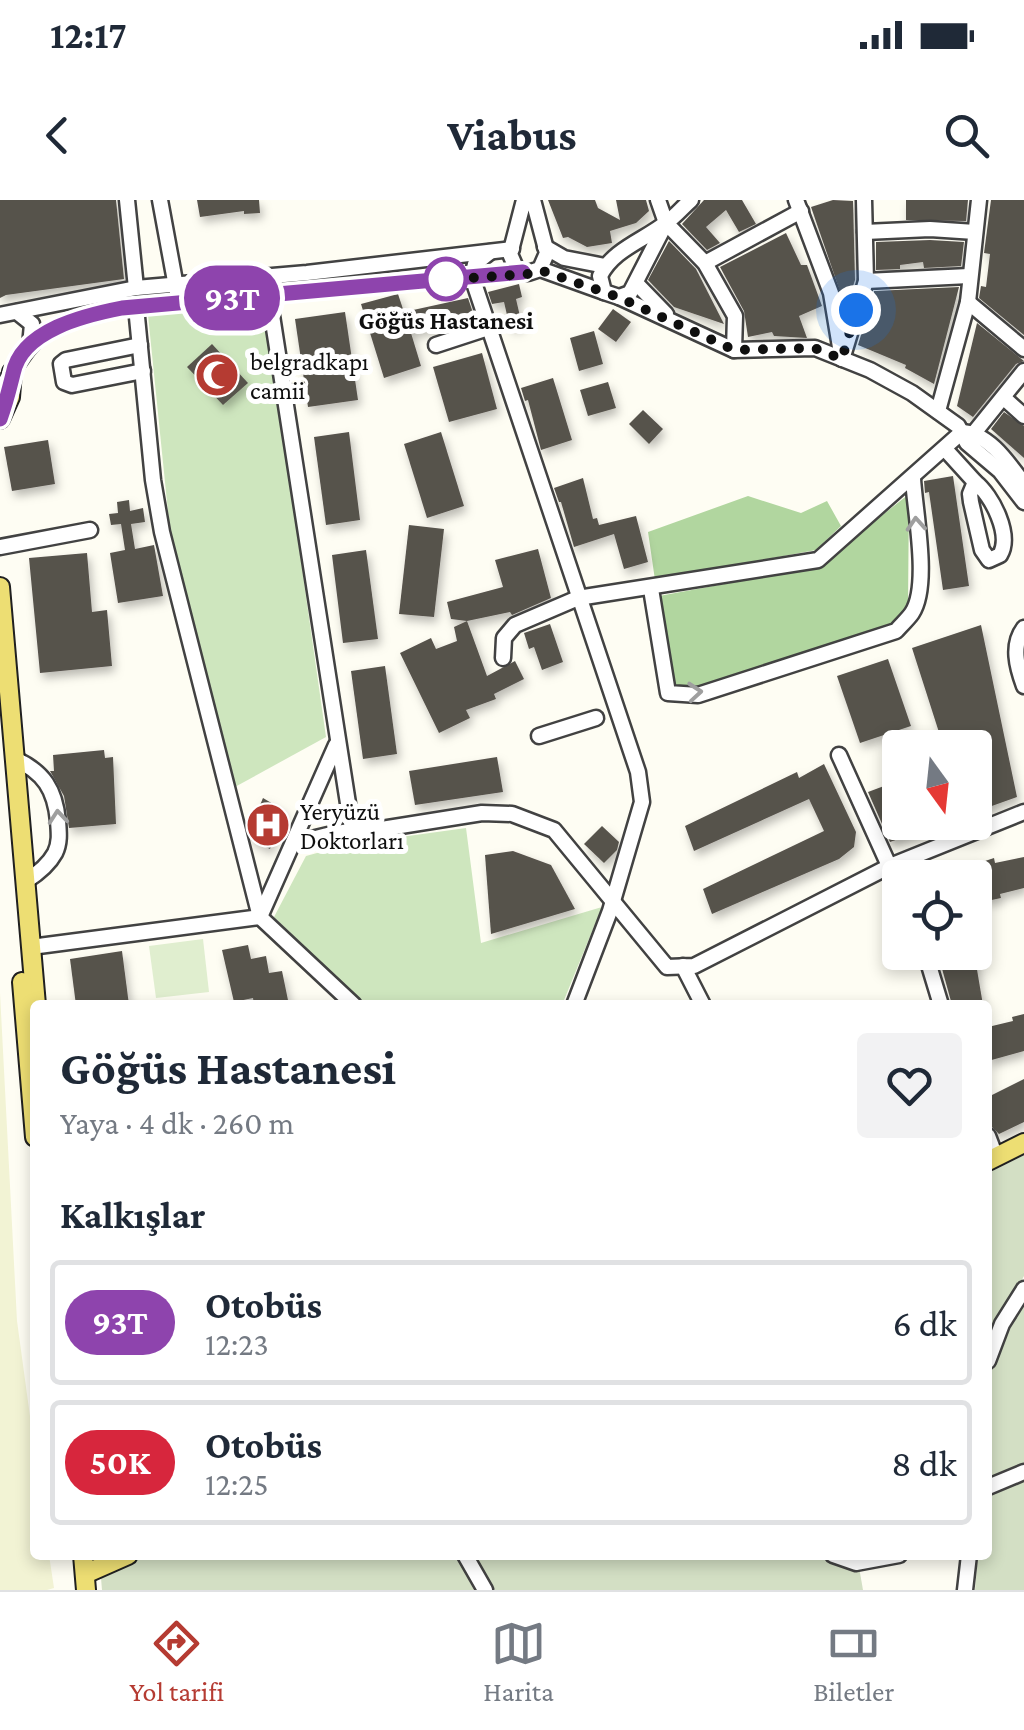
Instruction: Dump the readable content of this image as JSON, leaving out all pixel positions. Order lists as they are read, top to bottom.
{
  "places": {
    "other": ["Göğüs Hastanesi"],
    "mosque": ["belgradkapı camii"],
    "hospital": ["Yeryüzü Doktorları"]
  },
  "lines": ["bus line 93T"],
  "north": "bottom",
  "page": {
    "status": "12:17",
    "header": "Viabus",
    "on_map": "93T",
    "heading": [
      ["Göğüs Hastanesi", "Yaya · 4 dk · 260 m"],
      "Kalkışlar"
    ],
    "list": [
      {
        "mark": "93T",
        "name": "Otobüs",
        "note": "12:23",
        "value": "6 dk"
      },
      {
        "mark": "50K",
        "name": "Otobüs",
        "note": "12:25",
        "value": "8 dk"
      }
    ],
    "tabs": ["Yol tarifi", "Harita", "Biletler"]
  }
}
